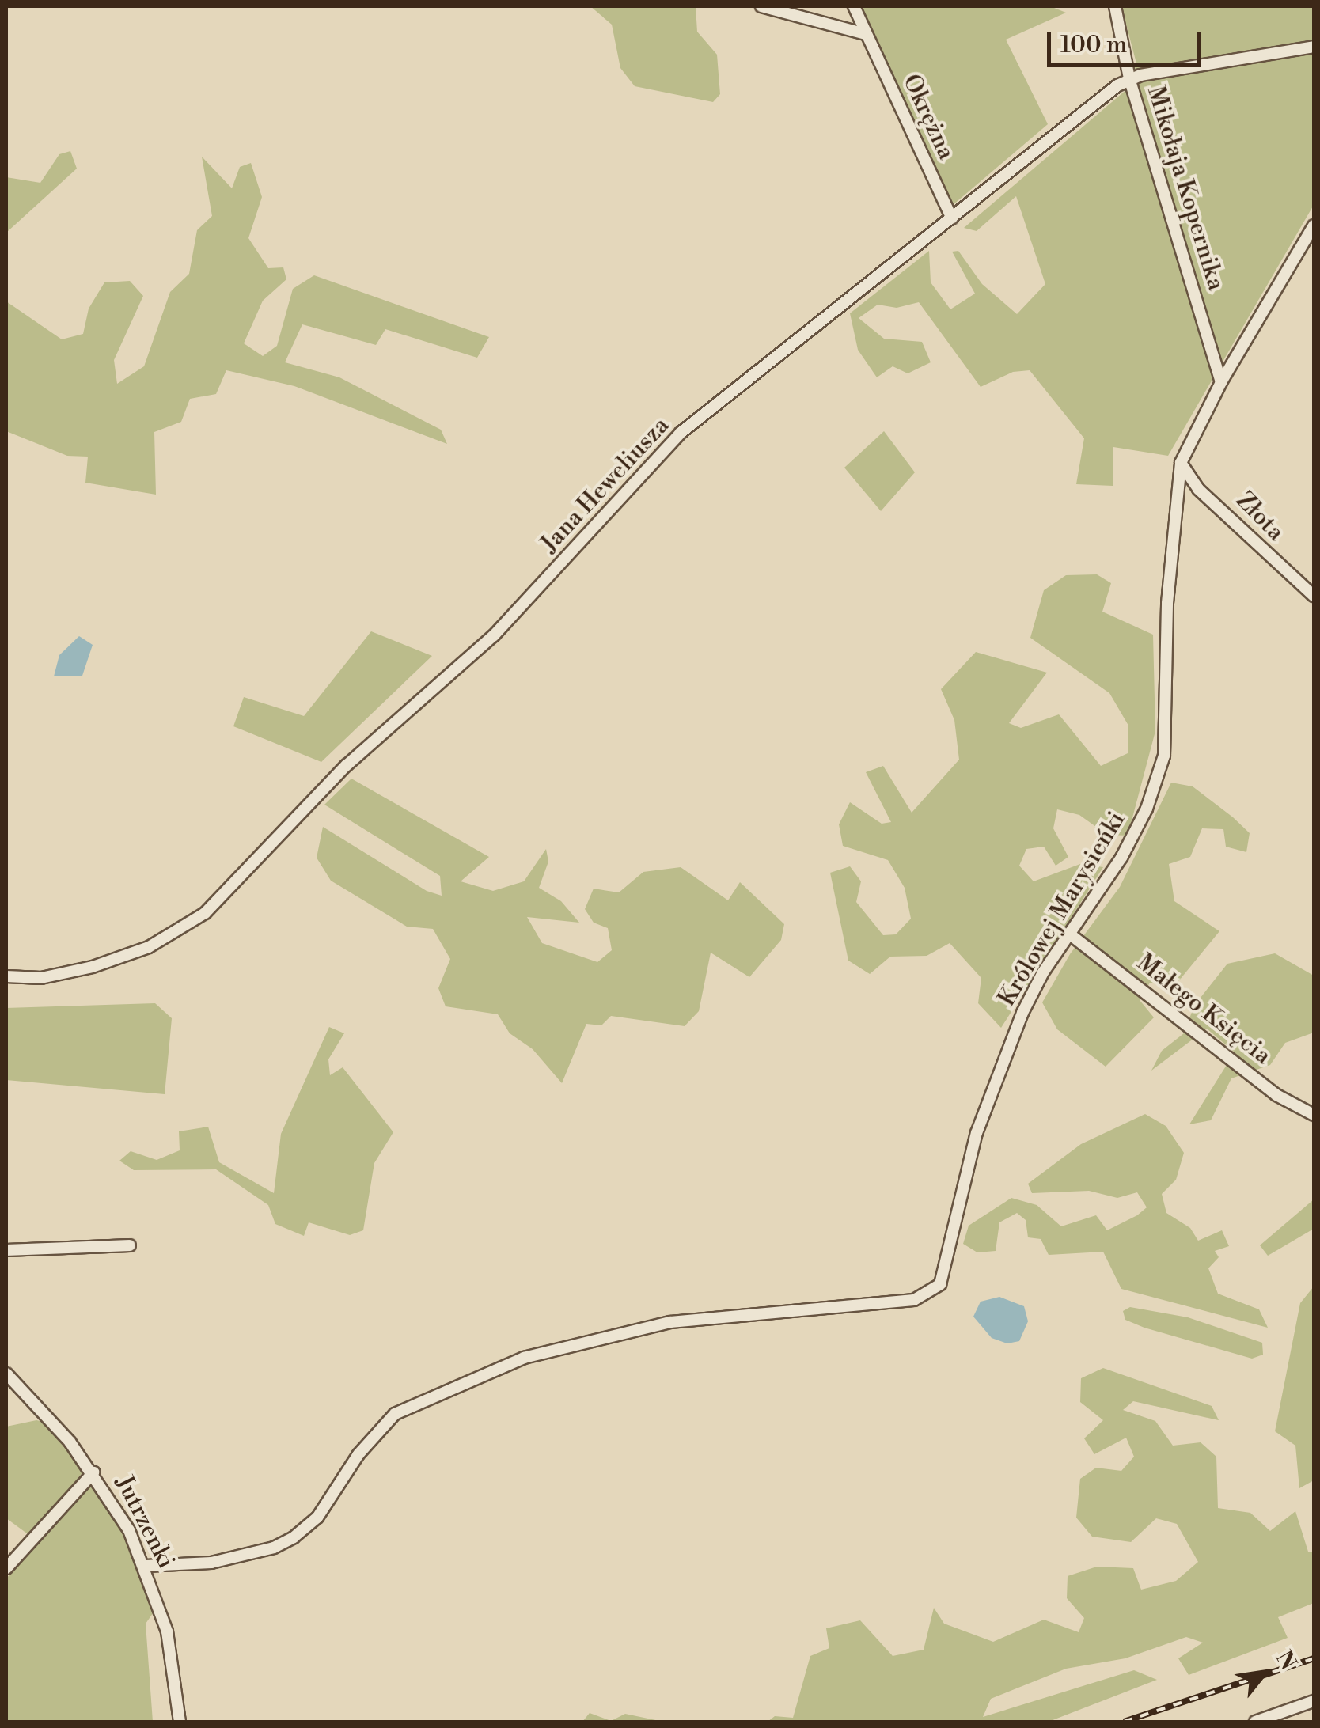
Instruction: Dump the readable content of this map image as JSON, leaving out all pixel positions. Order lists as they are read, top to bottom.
{
  "streets": {
    "street": [
      "Okrężna",
      "Mikołaja Kopernika",
      "Jana Heweliusza",
      "Złota",
      "Królowej Marysieńki",
      "Małego Księcia",
      "Jutrzenki"
    ]
  },
  "crossings": [
    ["Okrężna", "Jana Heweliusza"],
    ["Mikołaja Kopernika", "Jana Heweliusza"],
    ["Mikołaja Kopernika", "Królowej Marysieńki"],
    ["Złota", "Królowej Marysieńki"],
    ["Królowej Marysieńki", "Małego Księcia"],
    ["Królowej Marysieńki", "Jutrzenki"]
  ],
  "scale_bar": "100 m",
  "north": "top right"
}
